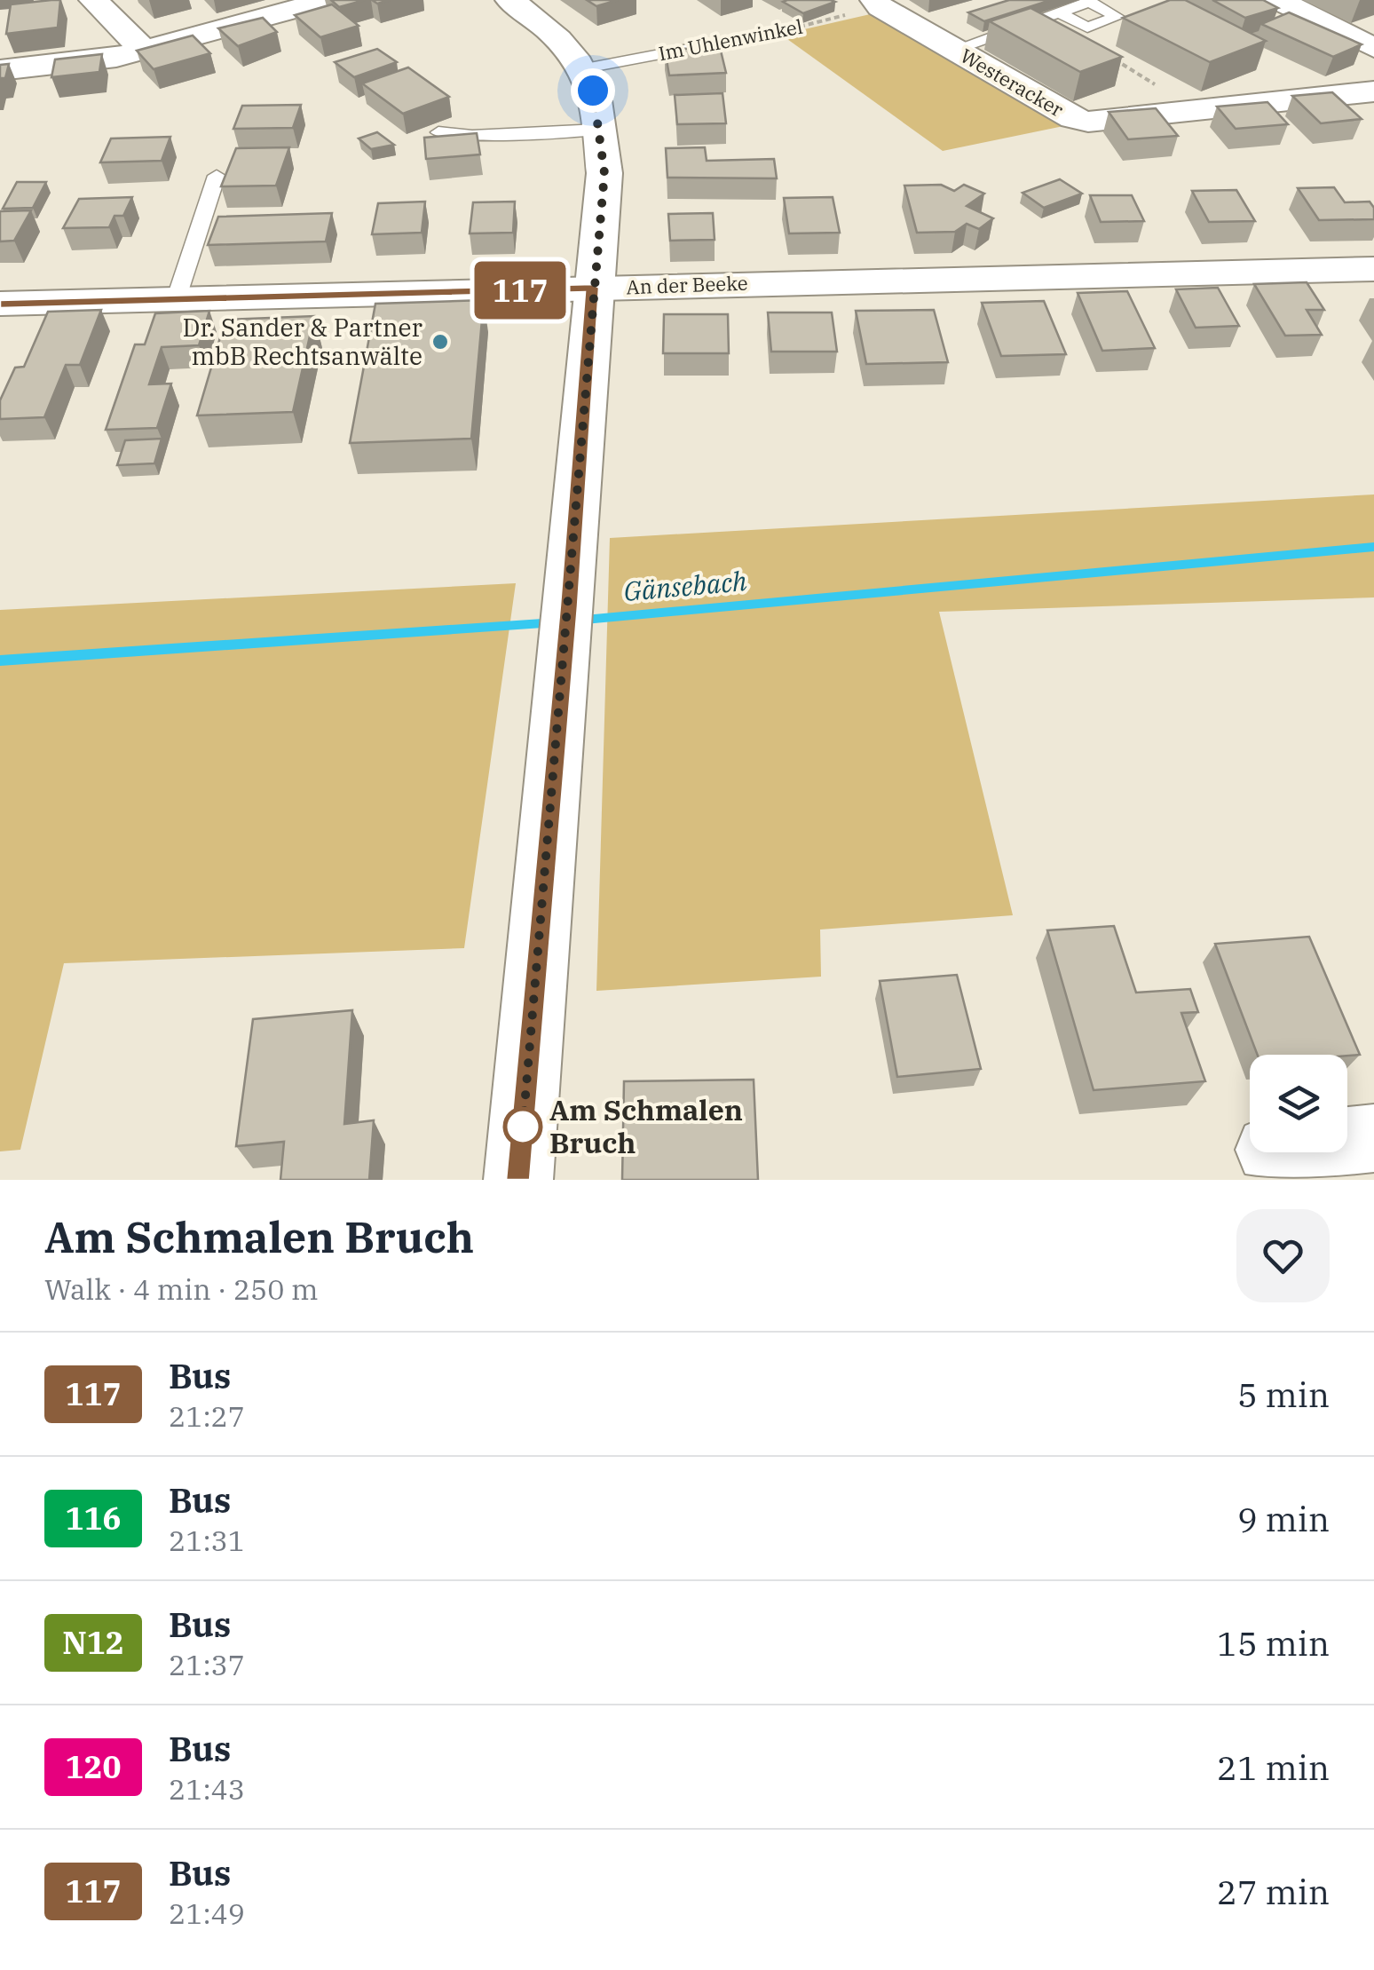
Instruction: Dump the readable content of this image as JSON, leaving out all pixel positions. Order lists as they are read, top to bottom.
{
  "streets": {
    "street": ["Westeracker", "An der Beeke"],
    "lane": ["Im Uhlenwinkel"]
  },
  "crossings": [
    ["Im Uhlenwinkel", "Westeracker"]
  ],
  "water": ["Gänsebach"],
  "places": ["Dr. Sander & Partner mbB Rechtsanwälte", "Am Schmalen Bruch"],
  "lines": ["bus line 117"],
  "page": {
    "on_map": "117",
    "heading": ["Am Schmalen Bruch", "Walk · 4 min · 250 m"],
    "list": [
      {
        "mark": "117",
        "name": "Bus",
        "note": "21:27",
        "value": "5 min"
      },
      {
        "mark": "116",
        "name": "Bus",
        "note": "21:31",
        "value": "9 min"
      },
      {
        "mark": "N12",
        "name": "Bus",
        "note": "21:37",
        "value": "15 min"
      },
      {
        "mark": "120",
        "name": "Bus",
        "note": "21:43",
        "value": "21 min"
      },
      {
        "mark": "117",
        "name": "Bus",
        "note": "21:49",
        "value": "27 min"
      }
    ]
  }
}
